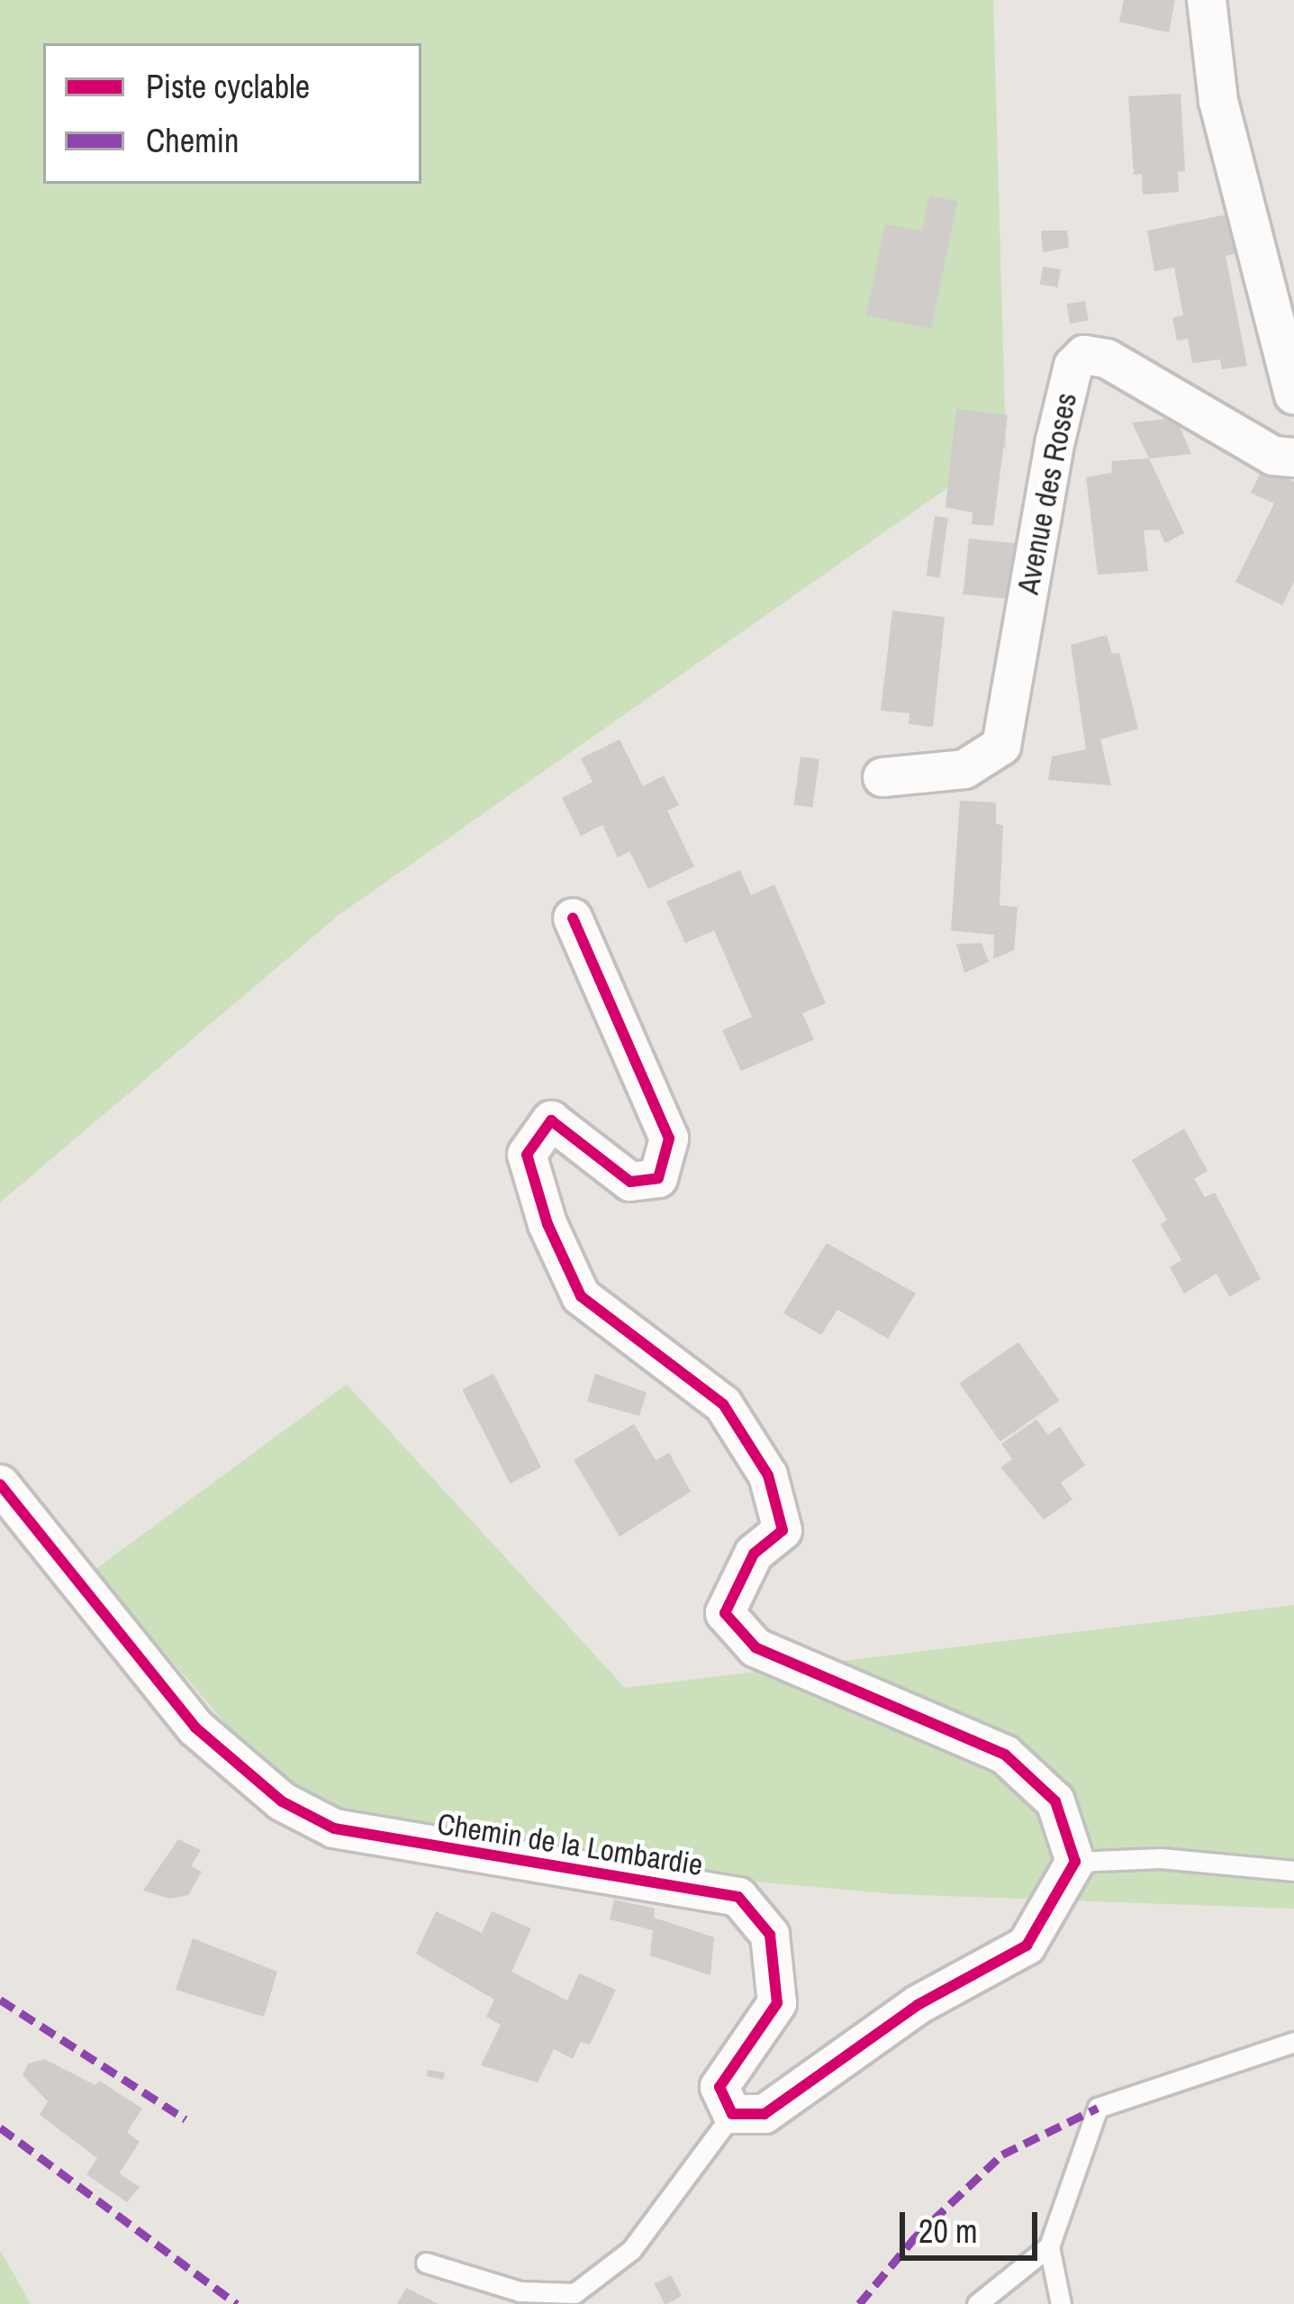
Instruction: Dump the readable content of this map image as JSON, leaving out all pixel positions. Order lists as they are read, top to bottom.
{
  "streets": {
    "street": ["Avenue des Roses", "Chemin de la Lombardie"]
  },
  "legend": ["Piste cyclable", "Chemin"],
  "scale_bar": "20 m"
}
